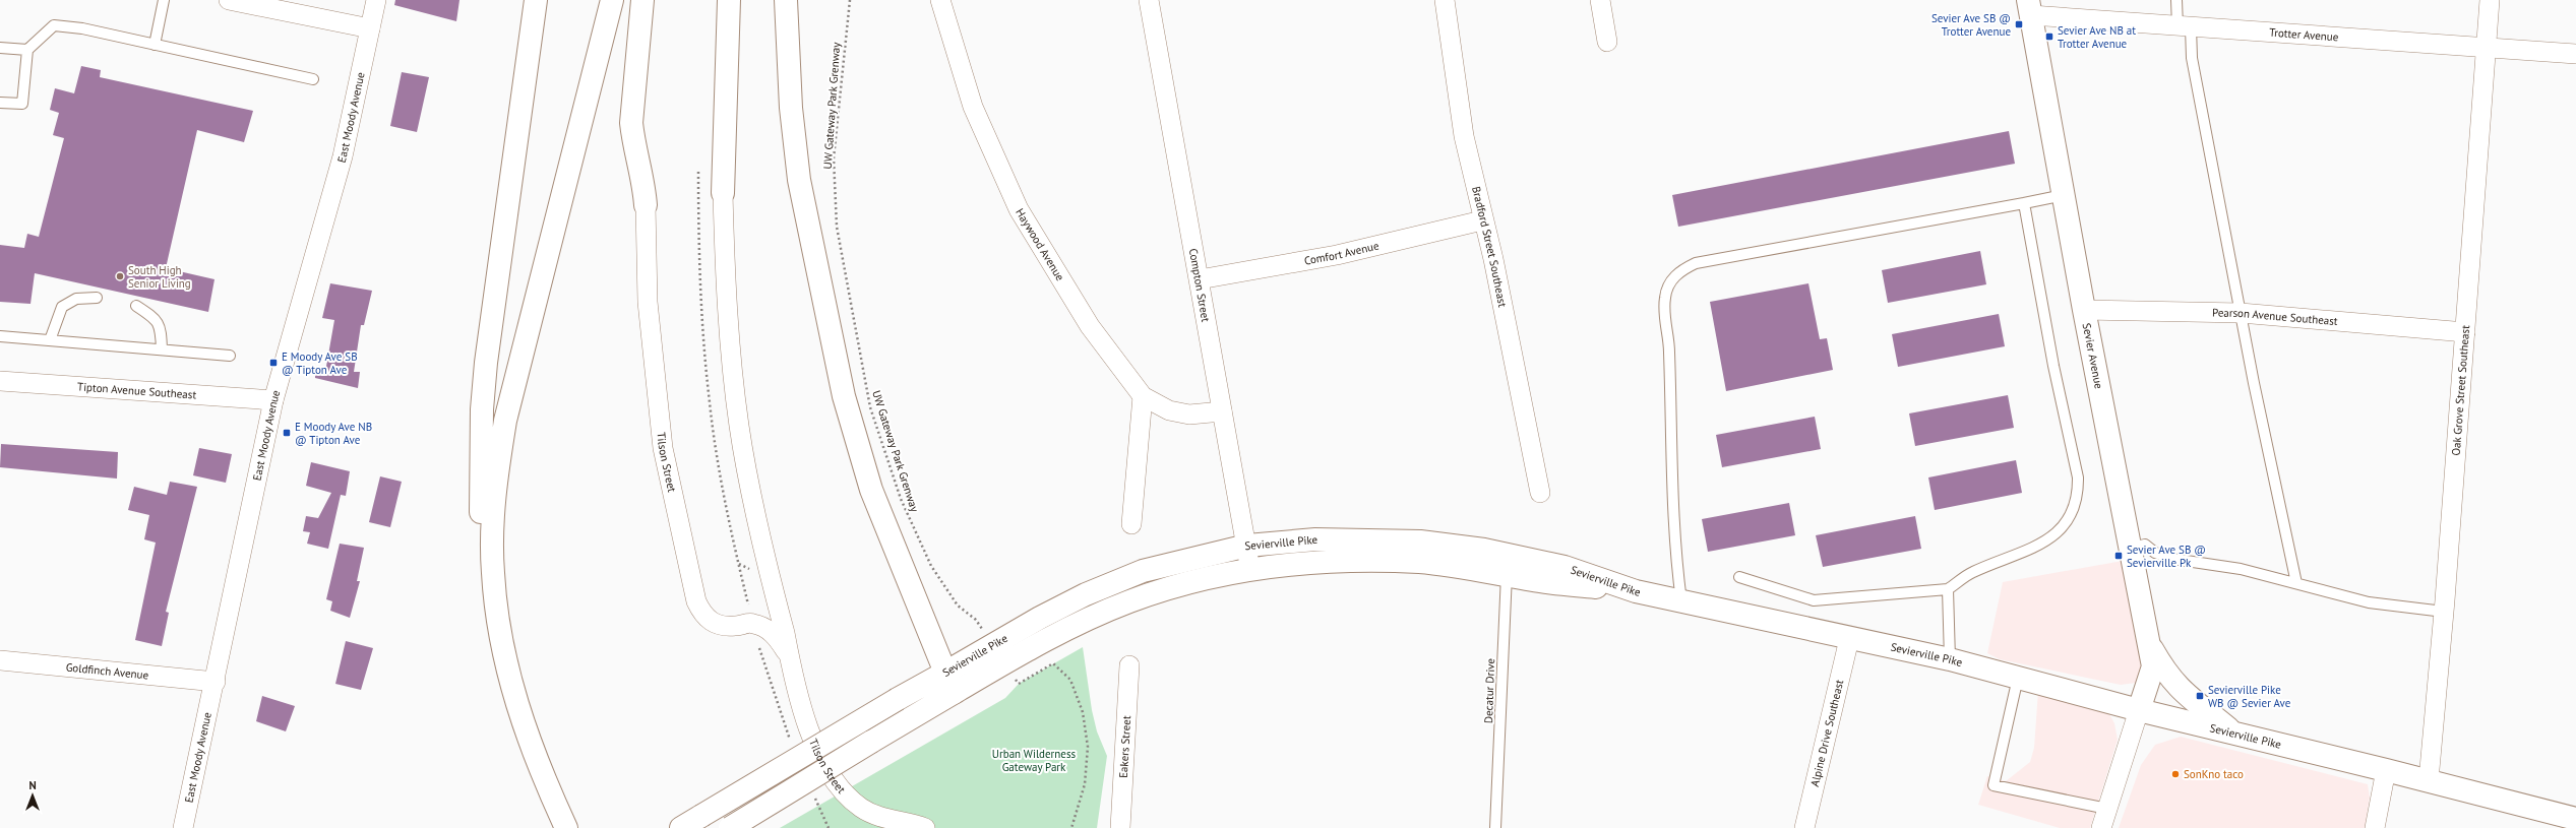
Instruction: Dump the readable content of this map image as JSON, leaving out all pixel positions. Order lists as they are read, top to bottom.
{
  "streets": {
    "main road": ["Sevier Avenue", "Sevierville Pike"],
    "street": [
      "Trotter Avenue",
      "East Moody Avenue",
      "Haywood Avenue",
      "Bradford Street Southeast",
      "Comfort Avenue",
      "Compton Street",
      "Pearson Avenue Southeast",
      "Oak Grove Street Southeast",
      "Tipton Avenue Southeast",
      "Tilson Street",
      "Goldfinch Avenue",
      "Alpine Drive Southeast",
      "Eakers Street"
    ],
    "lane": ["Decatur Drive"],
    "path": ["UW Gateway Park Grenway"]
  },
  "crossings": [
    ["Trotter Avenue", "Sevier Avenue"],
    ["Trotter Avenue", "Oak Grove Street Southeast"],
    ["UW Gateway Park Grenway", "Sevierville Pike"],
    ["East Moody Avenue", "Tipton Avenue Southeast"],
    ["East Moody Avenue", "Goldfinch Avenue"],
    ["Haywood Avenue", "Compton Street"],
    ["Bradford Street Southeast", "Comfort Avenue"],
    ["Comfort Avenue", "Compton Street"],
    ["Compton Street", "Sevierville Pike"],
    ["Pearson Avenue Southeast", "Sevier Avenue"],
    ["Pearson Avenue Southeast", "Oak Grove Street Southeast"],
    ["Sevier Avenue", "Sevierville Pike"],
    ["Oak Grove Street Southeast", "Sevierville Pike"],
    ["Sevierville Pike", "Decatur Drive"],
    ["Sevierville Pike", "Alpine Drive Southeast"]
  ],
  "parks": ["Urban Wilderness Gateway Park"],
  "places": {
    "transit": [
      "Sevier Ave SB @ Trotter Avenue",
      "Sevier Ave NB at Trotter Avenue",
      "E Moody Ave SB @ Tipton Ave",
      "E Moody Ave NB @ Tipton Ave",
      "Sevier Ave SB @ Sevierville Pk",
      "Sevierville Pike WB @ Sevier Ave"
    ],
    "other": ["South High Senior Living", "SonKno taco"]
  },
  "north": "top"
}
